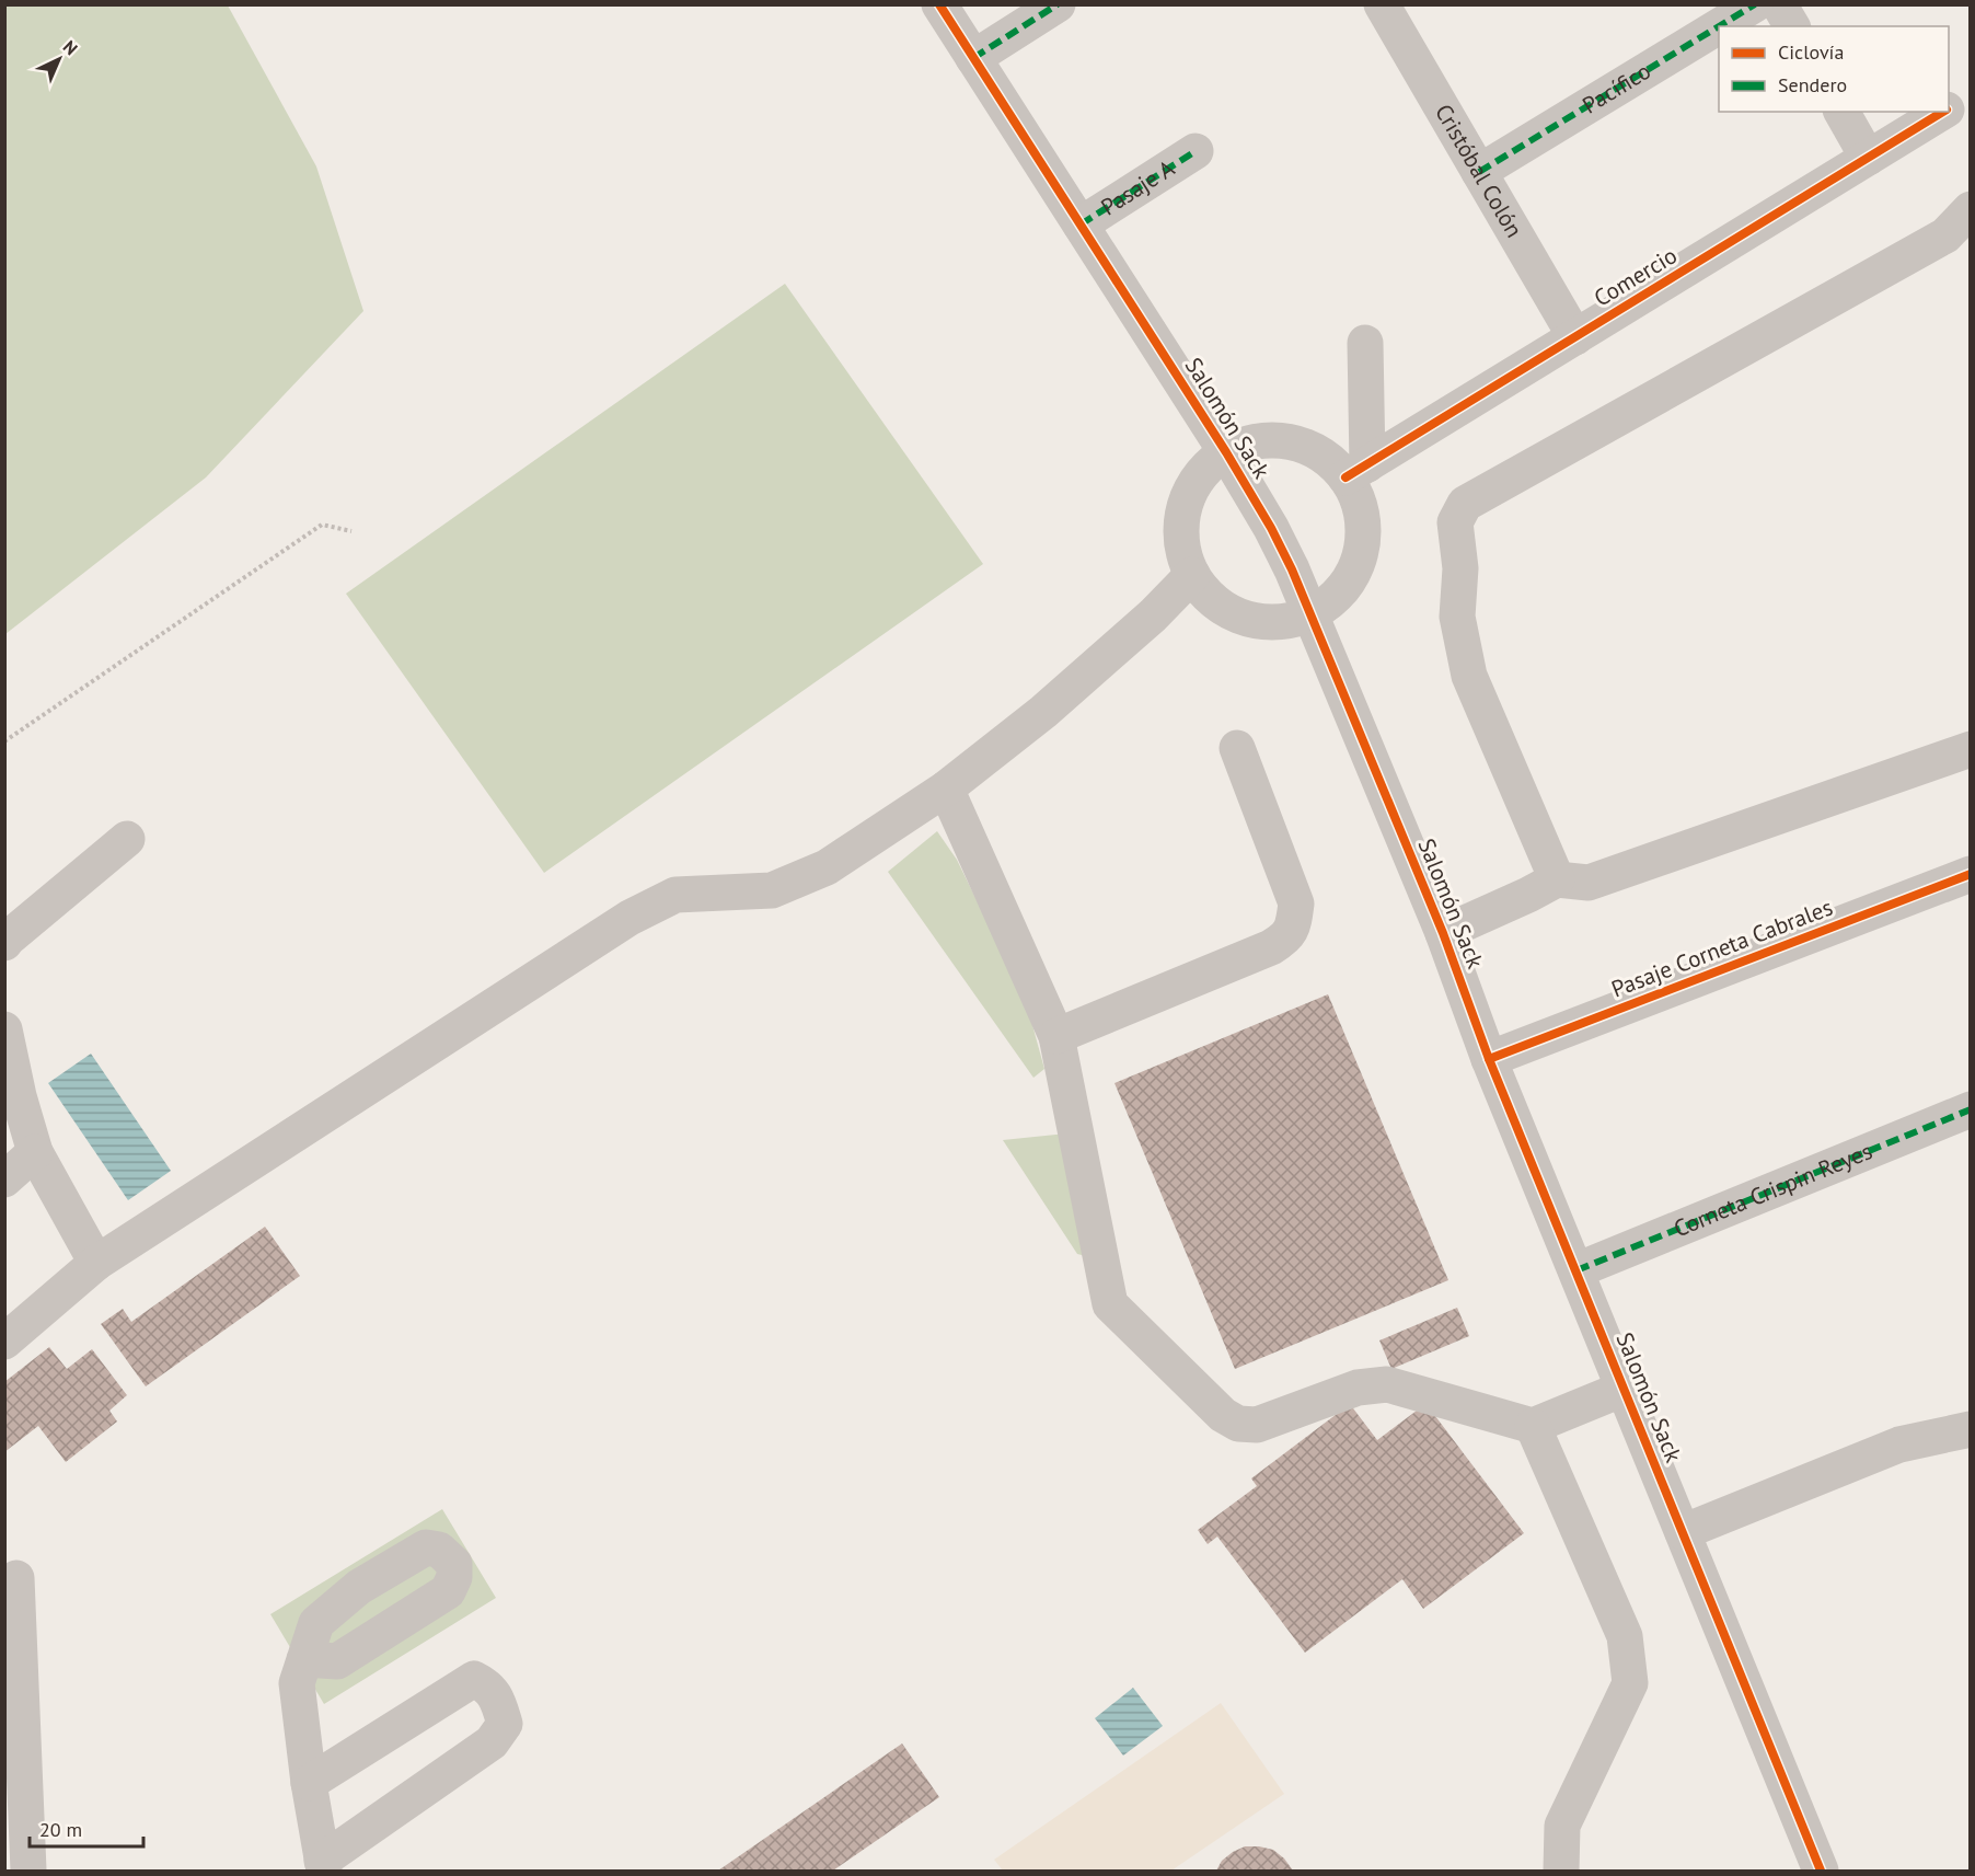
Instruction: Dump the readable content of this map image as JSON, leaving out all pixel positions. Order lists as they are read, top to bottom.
{
  "streets": {
    "street": [
      "Pacífico",
      "Cristóbal Colón",
      "Pasaje A",
      "Comercio",
      "Salomón Sack",
      "Pasaje Corneta Cabrales",
      "Corneta Crispin Reyes"
    ]
  },
  "crossings": [
    ["Pacífico", "Cristóbal Colón"],
    ["Cristóbal Colón", "Comercio"],
    ["Pasaje A", "Salomón Sack"],
    ["Salomón Sack", "Pasaje Corneta Cabrales"],
    ["Salomón Sack", "Corneta Crispin Reyes"]
  ],
  "legend": ["Ciclovía", "Sendero"],
  "scale_bar": "20 m",
  "north": "top right"
}
